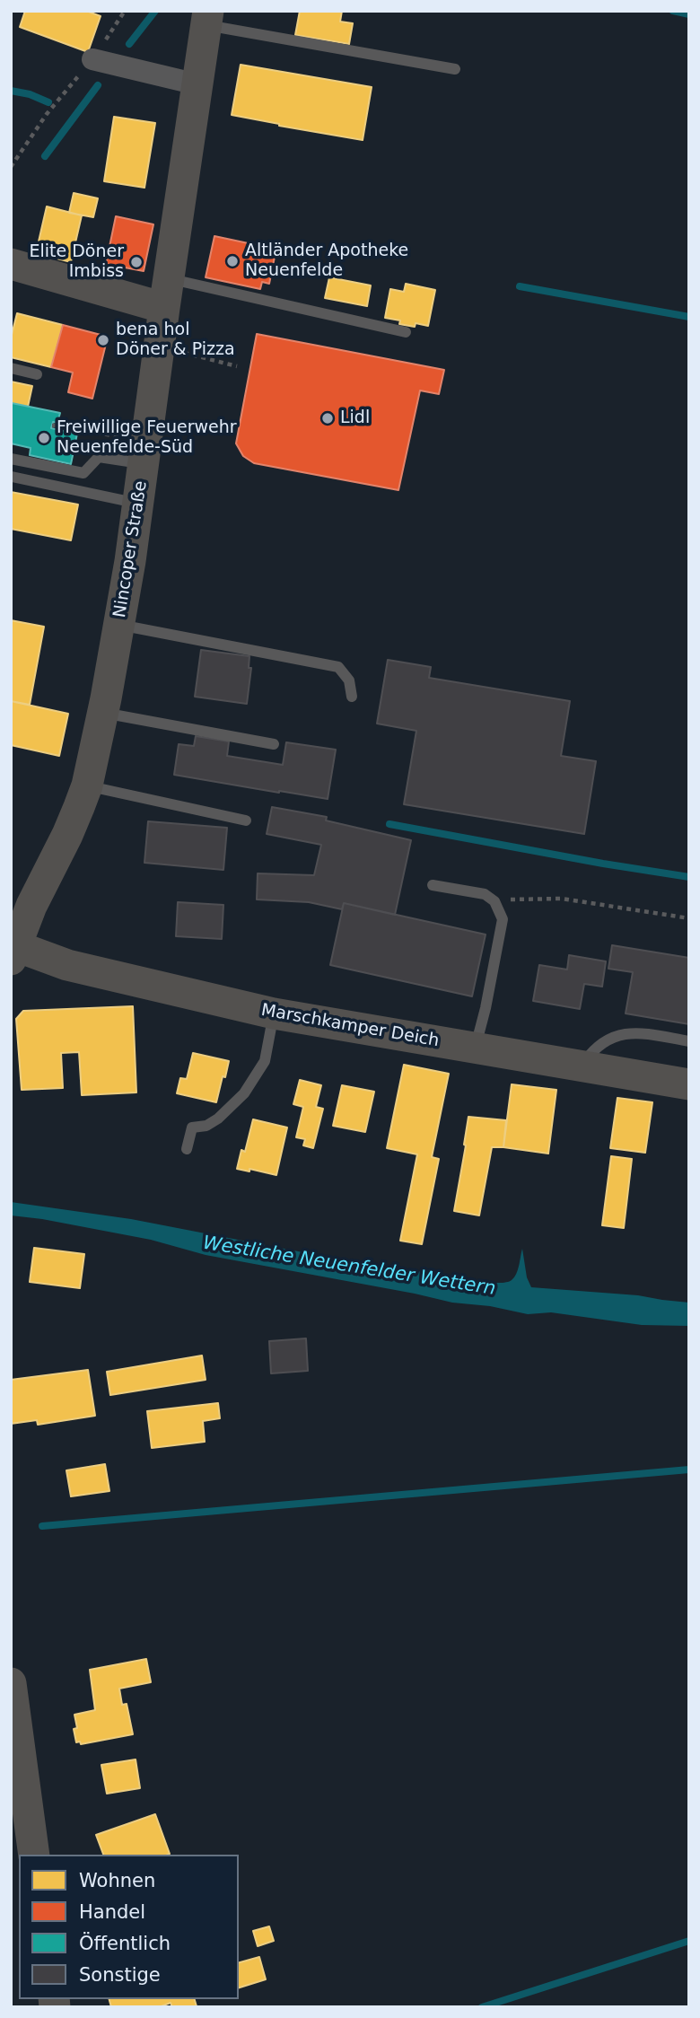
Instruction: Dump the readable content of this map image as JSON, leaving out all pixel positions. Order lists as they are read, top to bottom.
{
  "streets": {
    "main road": ["Nincoper Straße", "Marschkamper Deich"]
  },
  "crossings": [
    ["Nincoper Straße", "Marschkamper Deich"]
  ],
  "water": ["Westliche Neuenfelder Wettern"],
  "places": [
    "Altländer Apotheke Neuenfelde",
    "Elite Döner Imbiss",
    "bena hol Döner & Pizza",
    "Lidl",
    "Freiwillige Feuerwehr Neuenfelde-Süd"
  ],
  "legend": [
    "Wohnen",
    "Handel",
    "Öffentlich",
    "Sonstige"
  ]
}
